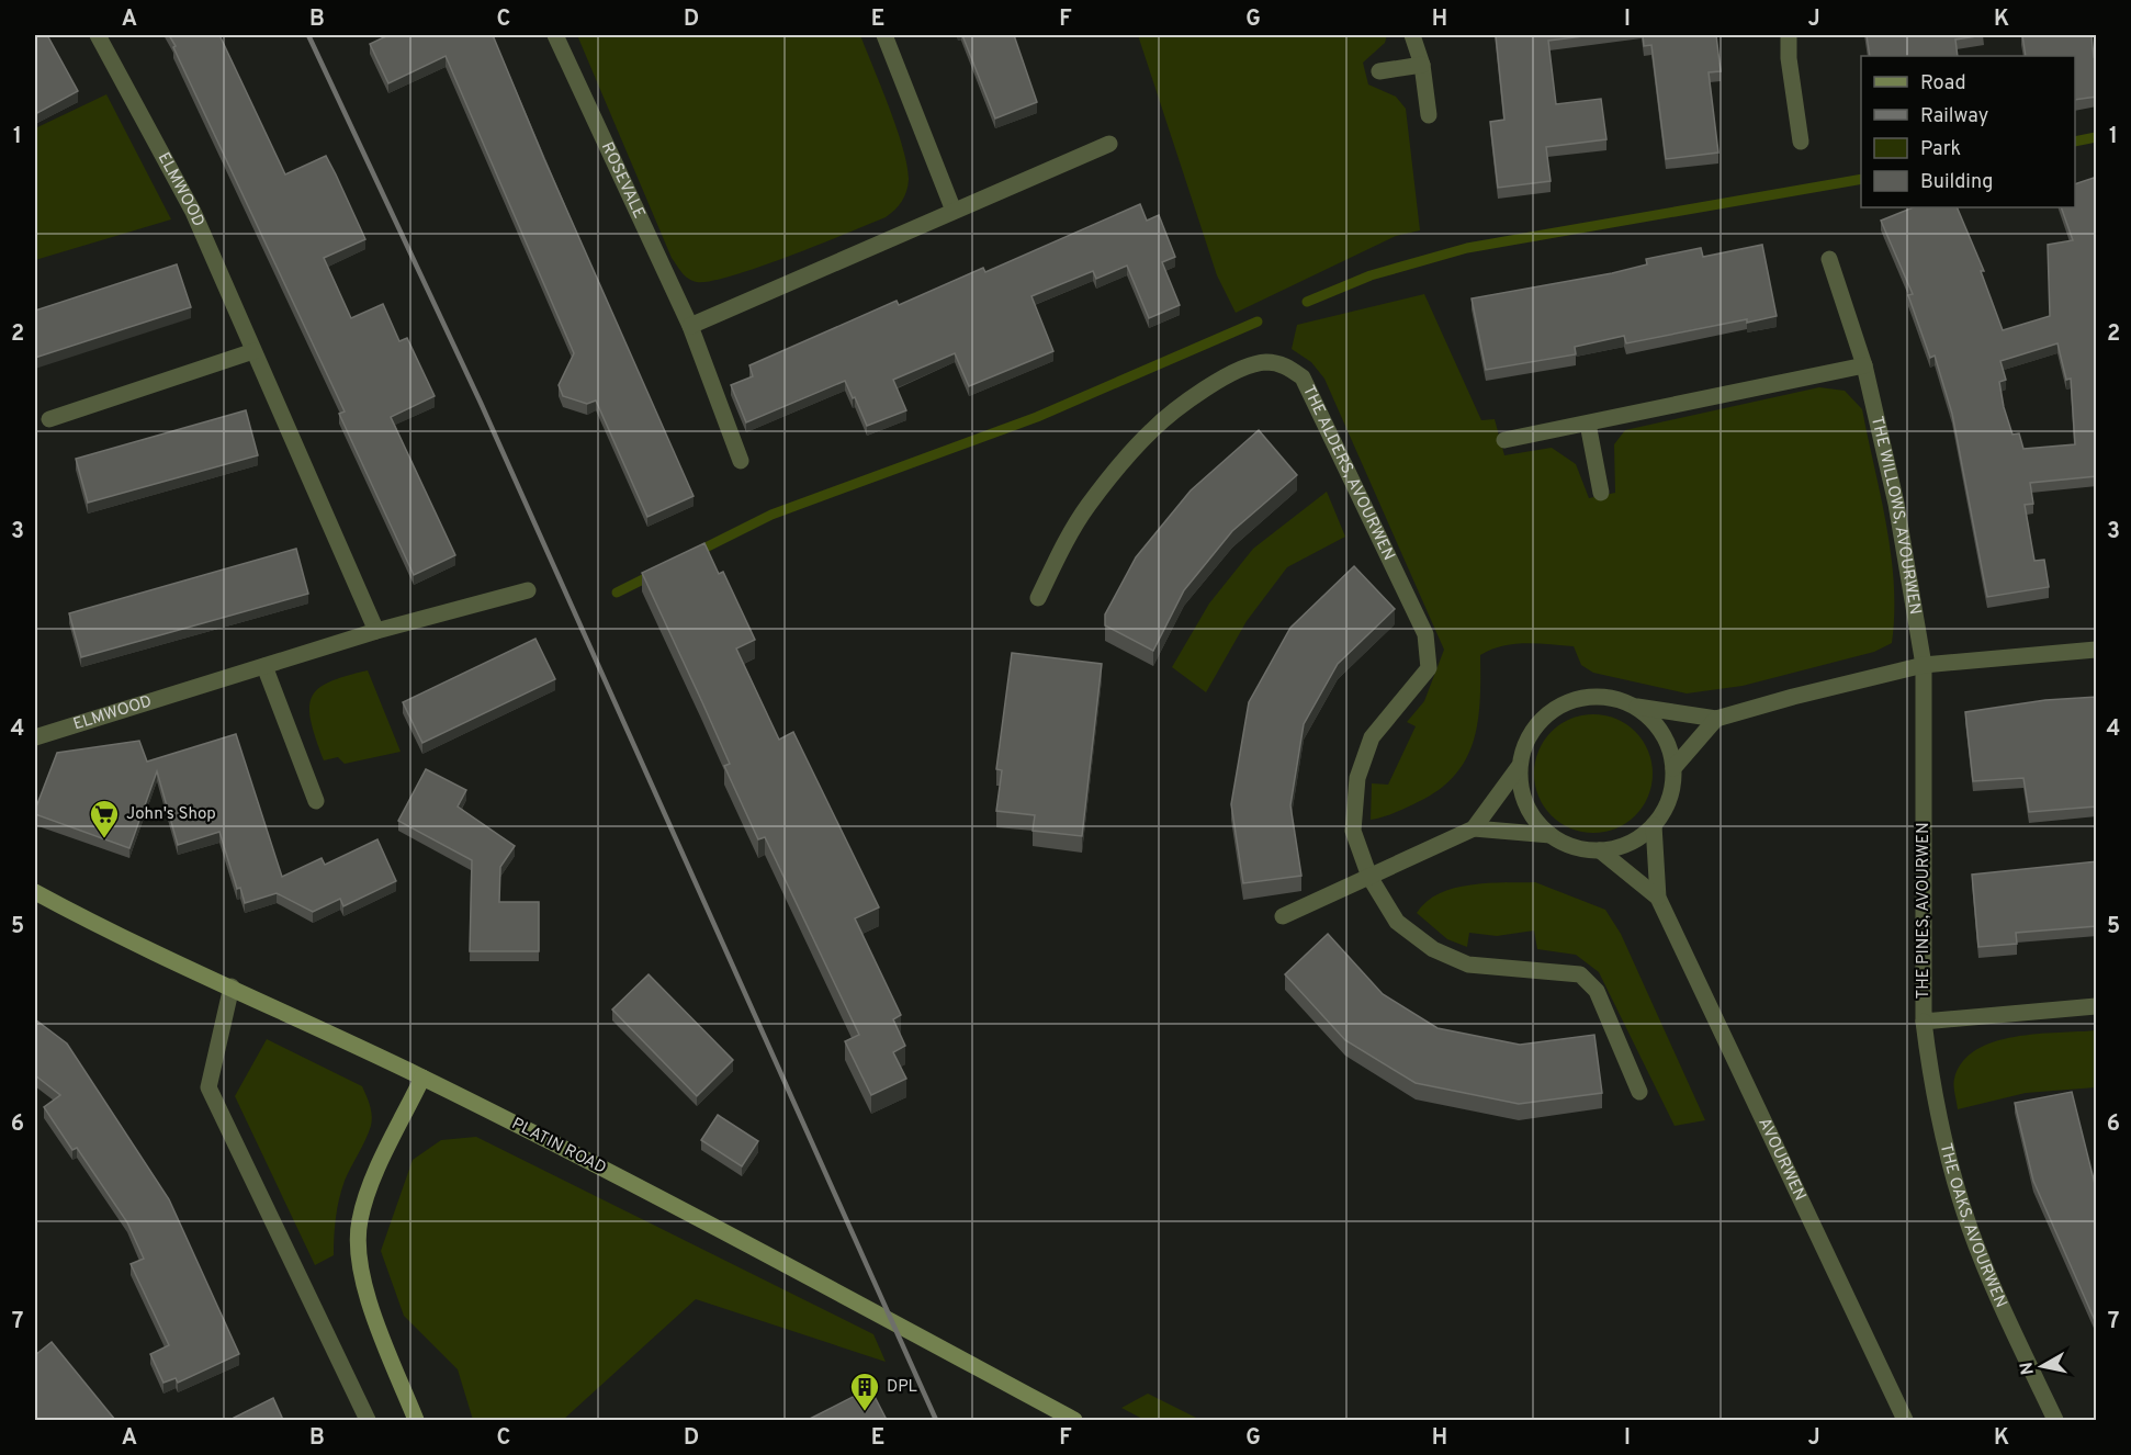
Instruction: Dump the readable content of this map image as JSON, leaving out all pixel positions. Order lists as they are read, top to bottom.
{
  "streets": {
    "main road": ["PLATIN ROAD"],
    "street": [
      "ROSEVALE",
      "ELMWOOD",
      "THE ALDERS, AVOURWEN",
      "THE WILLOWS, AVOURWEN",
      "THE PINES, AVOURWEN",
      "AVOURWEN",
      "THE OAKS, AVOURWEN"
    ]
  },
  "crossings": [
    ["THE WILLOWS, AVOURWEN", "THE PINES, AVOURWEN"],
    ["THE WILLOWS, AVOURWEN", "AVOURWEN"],
    ["THE PINES, AVOURWEN", "AVOURWEN"],
    ["THE PINES, AVOURWEN", "THE OAKS, AVOURWEN"]
  ],
  "places": {
    "supermarket": ["John's Shop"],
    "building": ["DPL"]
  },
  "legend": [
    "Road",
    "Railway",
    "Park",
    "Building"
  ],
  "north": "left",
  "grid": {
    "columns": [
      "A",
      "B",
      "C",
      "D",
      "E",
      "F",
      "G",
      "H",
      "I",
      "J",
      "K"
    ],
    "rows": [
      "1",
      "2",
      "3",
      "4",
      "5",
      "6",
      "7"
    ]
  }
}
